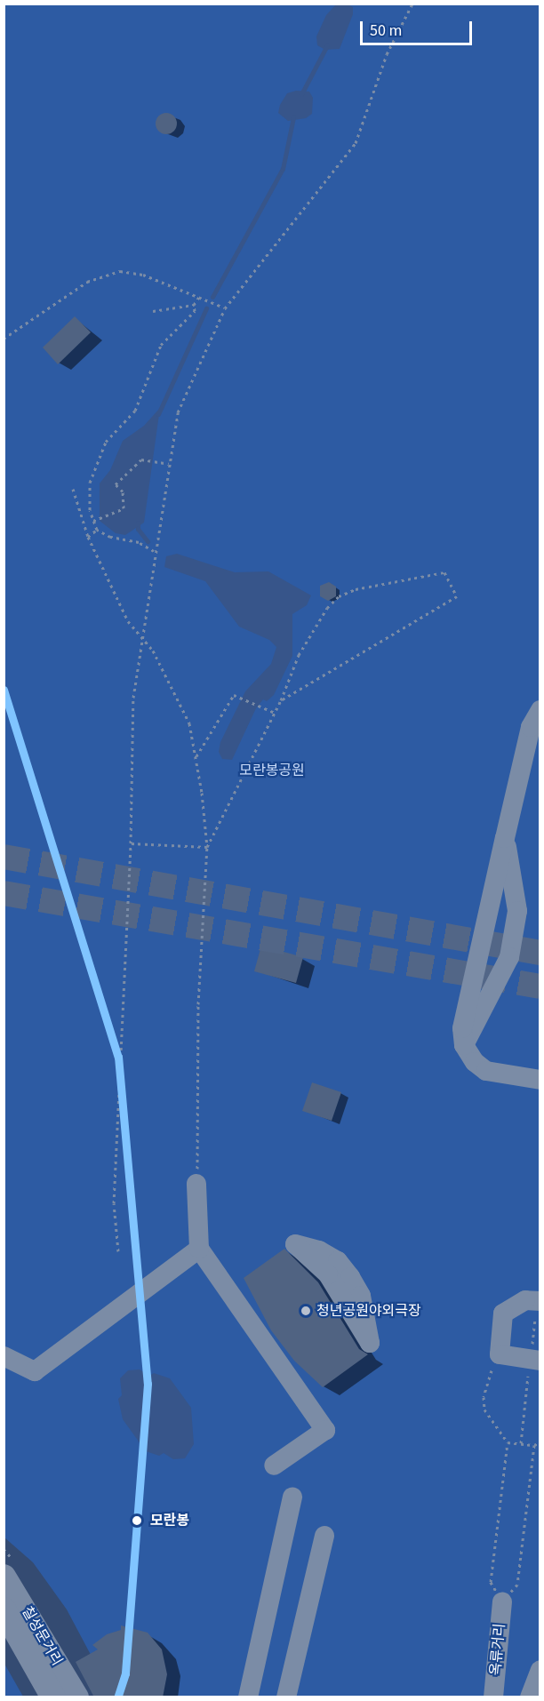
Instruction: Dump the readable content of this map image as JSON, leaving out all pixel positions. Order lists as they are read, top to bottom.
{
  "streets": {
    "main road": ["칠성문거리"],
    "street": ["옥류거리"]
  },
  "parks": ["모란봉공원"],
  "places": ["청년공원야외극장", "모란봉"],
  "scale_bar": "50 m"
}
